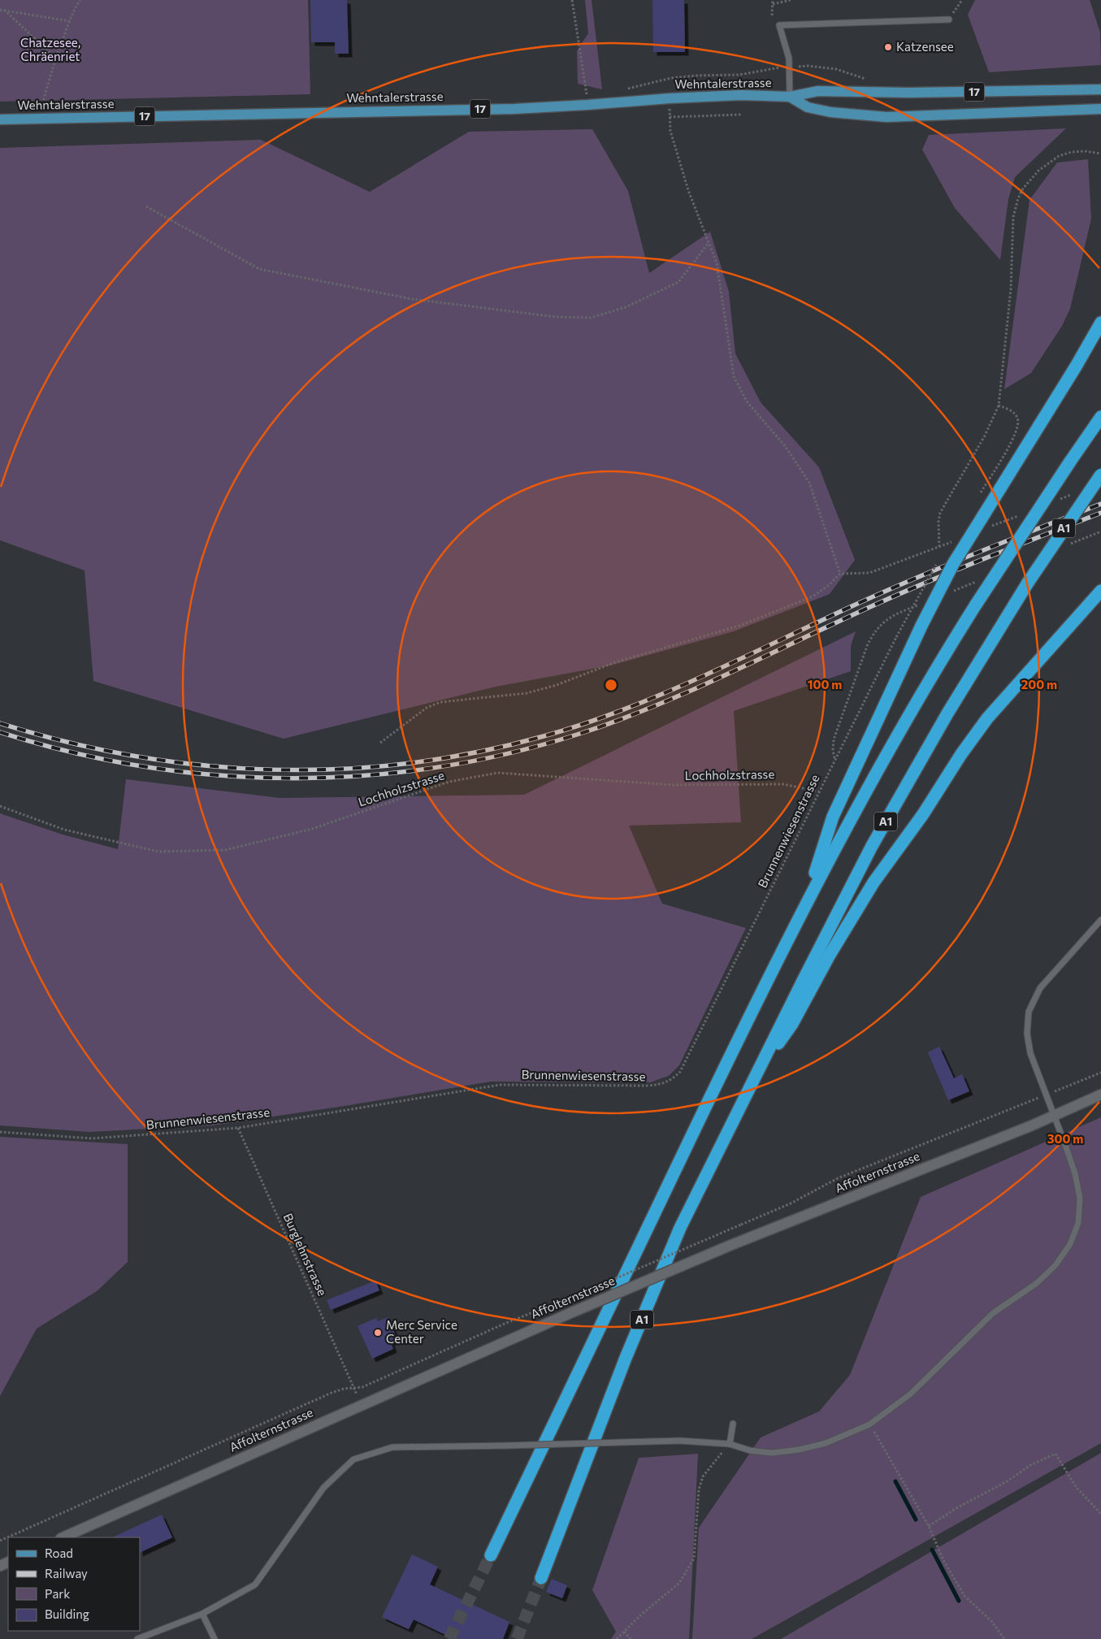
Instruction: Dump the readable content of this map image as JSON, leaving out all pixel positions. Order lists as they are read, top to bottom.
{
  "streets": {
    "highway": ["A1"],
    "main road": ["Wehntalerstrasse", "17"],
    "street": ["Affolternstrasse"],
    "path": ["Lochholzstrasse", "Brunnenwiesenstrasse", "Burglehnstrasse"]
  },
  "crossings": [
    ["Lochholzstrasse", "Brunnenwiesenstrasse"],
    ["Brunnenwiesenstrasse", "Burglehnstrasse"]
  ],
  "parks": ["Chatzesee, Chräenriet"],
  "places": ["Katzensee", "Merc Service Center"],
  "legend": [
    "Road",
    "Railway",
    "Park",
    "Building"
  ],
  "rings": ["100 m", "200 m", "300 m"]
}
